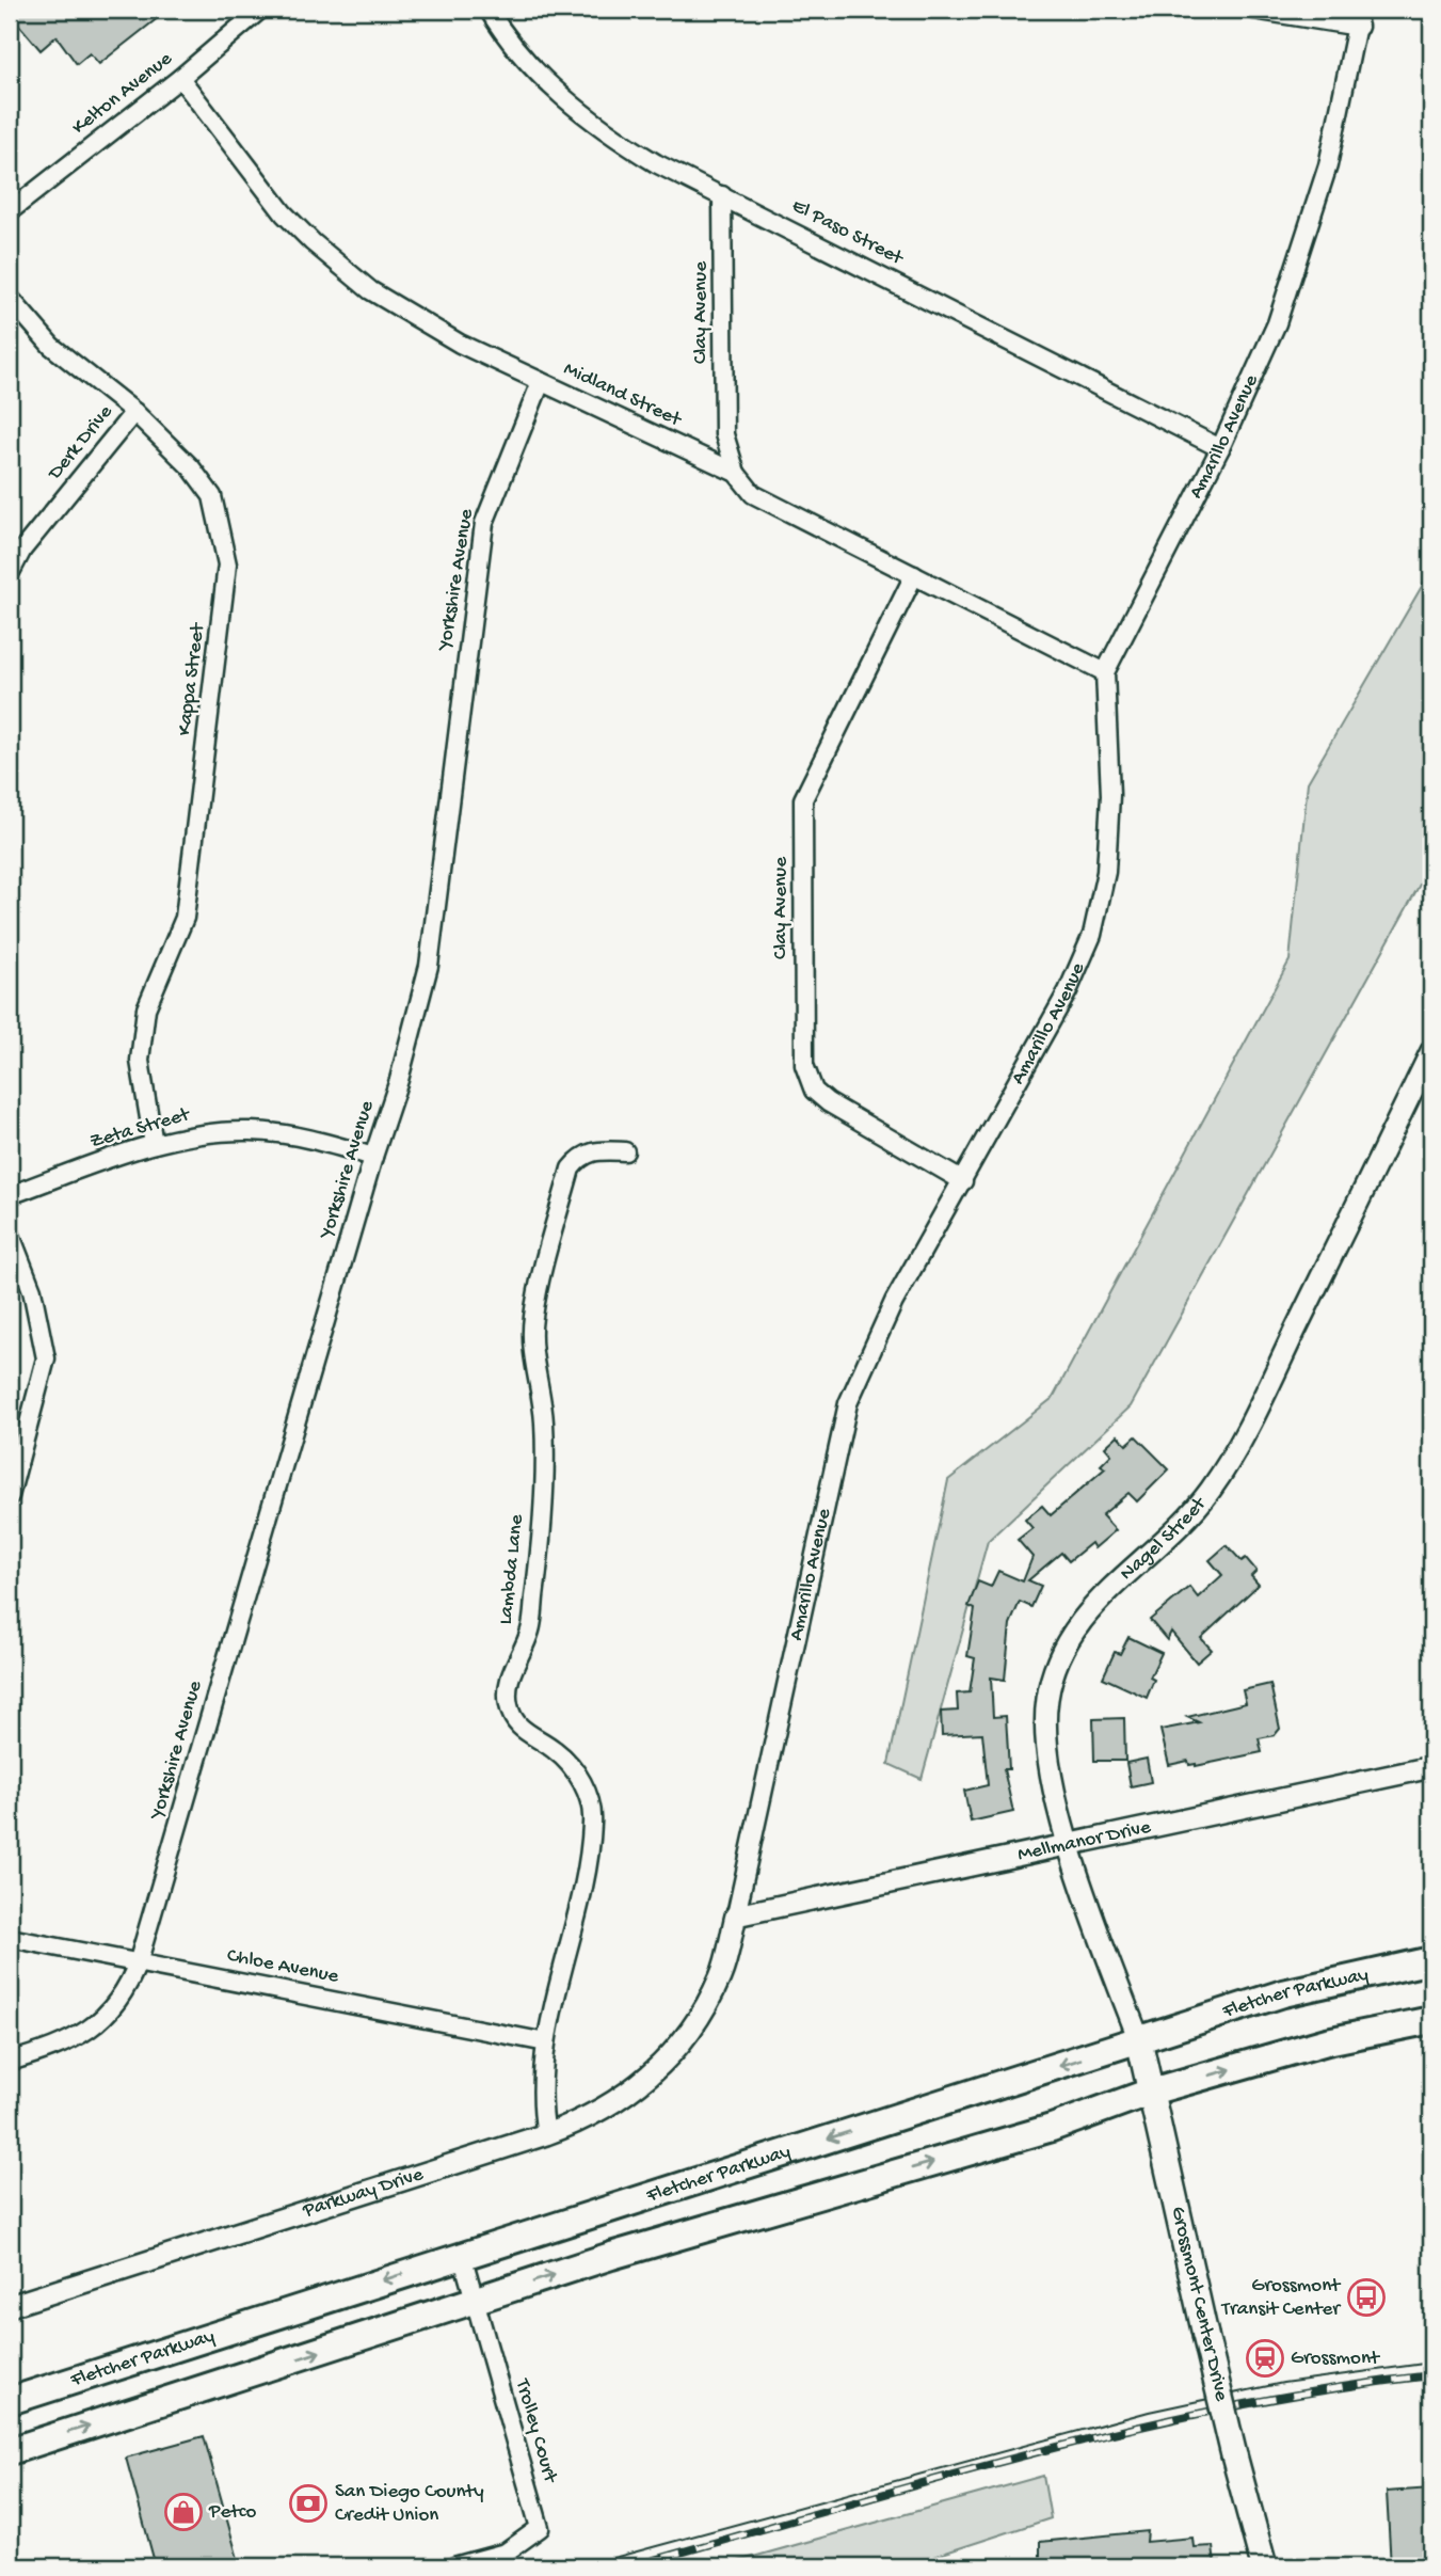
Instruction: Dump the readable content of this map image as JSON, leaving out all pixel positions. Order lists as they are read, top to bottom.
{
  "streets": {
    "main road": ["Fletcher Parkway", "Grossmont Center Drive"],
    "street": [
      "Kelton Avenue",
      "El Paso Street",
      "Clay Avenue",
      "Midland Street",
      "Amarillo Avenue",
      "Derk Drive",
      "Yorkshire Avenue",
      "Kappa Street",
      "Zeta Street",
      "Nagel Street",
      "Lambda Lane",
      "Mellmanor Drive",
      "Chloe Avenue",
      "Parkway Drive",
      "Trolley Court"
    ]
  },
  "crossings": [
    ["Kelton Avenue", "Midland Street"],
    ["El Paso Street", "Clay Avenue"],
    ["El Paso Street", "Amarillo Avenue"],
    ["Clay Avenue", "Midland Street"],
    ["Clay Avenue", "Amarillo Avenue"],
    ["Midland Street", "Amarillo Avenue"],
    ["Midland Street", "Yorkshire Avenue"],
    ["Amarillo Avenue", "Mellmanor Drive"],
    ["Amarillo Avenue", "Parkway Drive"],
    ["Derk Drive", "Kappa Street"],
    ["Yorkshire Avenue", "Zeta Street"],
    ["Yorkshire Avenue", "Chloe Avenue"],
    ["Kappa Street", "Zeta Street"],
    ["Nagel Street", "Mellmanor Drive"],
    ["Nagel Street", "Fletcher Parkway"],
    ["Nagel Street", "Grossmont Center Drive"],
    ["Lambda Lane", "Chloe Avenue"],
    ["Lambda Lane", "Parkway Drive"],
    ["Fletcher Parkway", "Grossmont Center Drive"],
    ["Fletcher Parkway", "Trolley Court"]
  ],
  "places": {
    "bus stop": ["Grossmont Transit Center"],
    "station": ["Grossmont"],
    "bank": ["San Diego County Credit Union"],
    "shop": ["Petco"]
  }
}
